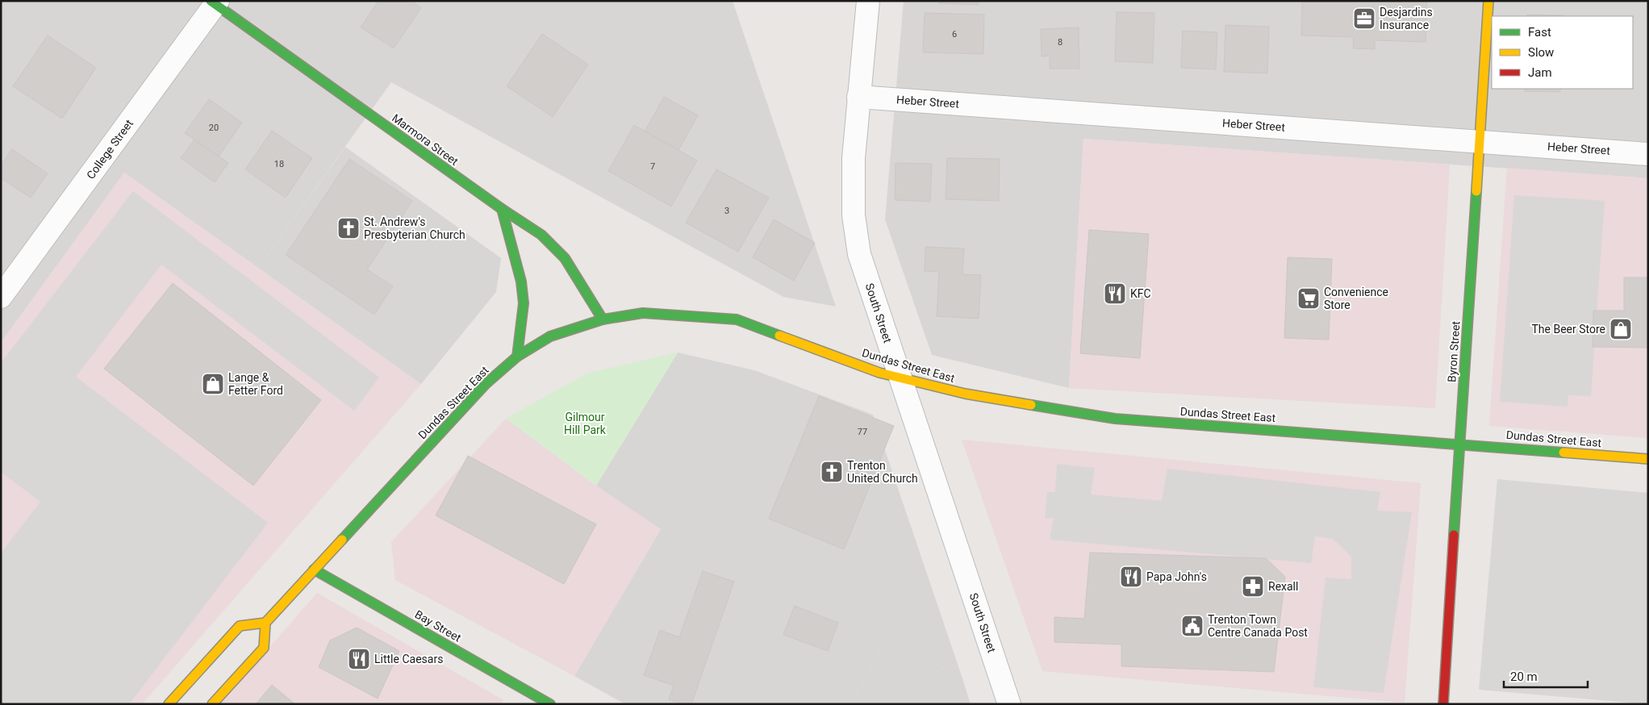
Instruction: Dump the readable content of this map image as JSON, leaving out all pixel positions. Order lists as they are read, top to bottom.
{
  "streets": {
    "main road": [
      "Marmora Street",
      "Byron Street",
      "Dundas Street East",
      "Bay Street"
    ],
    "street": ["Heber Street", "College Street", "South Street"]
  },
  "crossings": [
    ["Heber Street", "South Street"],
    ["Heber Street", "Byron Street"],
    ["Marmora Street", "College Street"],
    ["Marmora Street", "Dundas Street East"],
    ["South Street", "Dundas Street East"],
    ["Byron Street", "Dundas Street East"],
    ["Dundas Street East", "Bay Street"]
  ],
  "parks": ["Gilmour Hill Park"],
  "places": {
    "office": ["Desjardins Insurance"],
    "church": ["St. Andrew's Presbyterian Church", "Trenton United Church"],
    "restaurant": ["KFC", "Papa John's", "Little Caesars"],
    "supermarket": ["Convenience Store"],
    "shop": ["The Beer Store", "Lange & Fetter Ford"],
    "pharmacy": ["Rexall"],
    "public building": ["Trenton Town Centre Canada Post"]
  },
  "house_numbers": [
    "6",
    "8",
    "20",
    "18",
    "7",
    "3",
    "77"
  ],
  "legend": ["Fast", "Slow", "Jam"],
  "scale_bar": "20 m"
}
